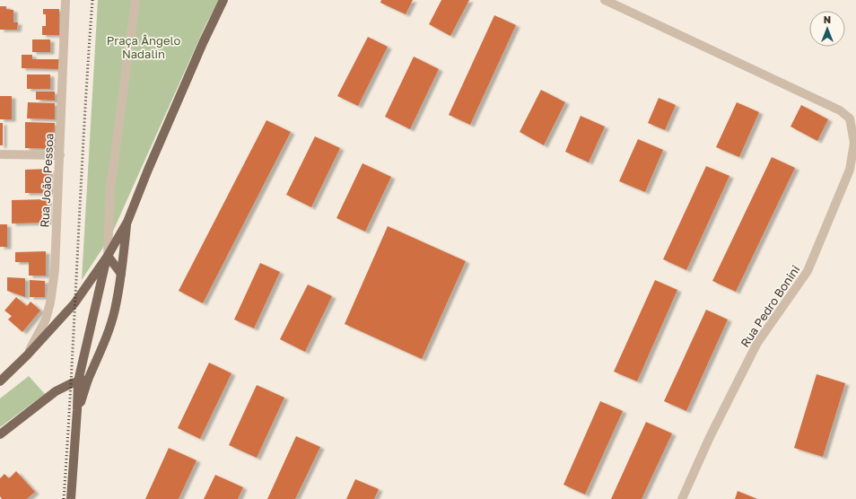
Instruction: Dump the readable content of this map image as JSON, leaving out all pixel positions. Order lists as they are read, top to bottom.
{
  "streets": {
    "street": ["Rua João Pessoa", "Rua Pedro Bonini"]
  },
  "parks": ["Praça Ângelo Nadalin"],
  "north": "top"
}
